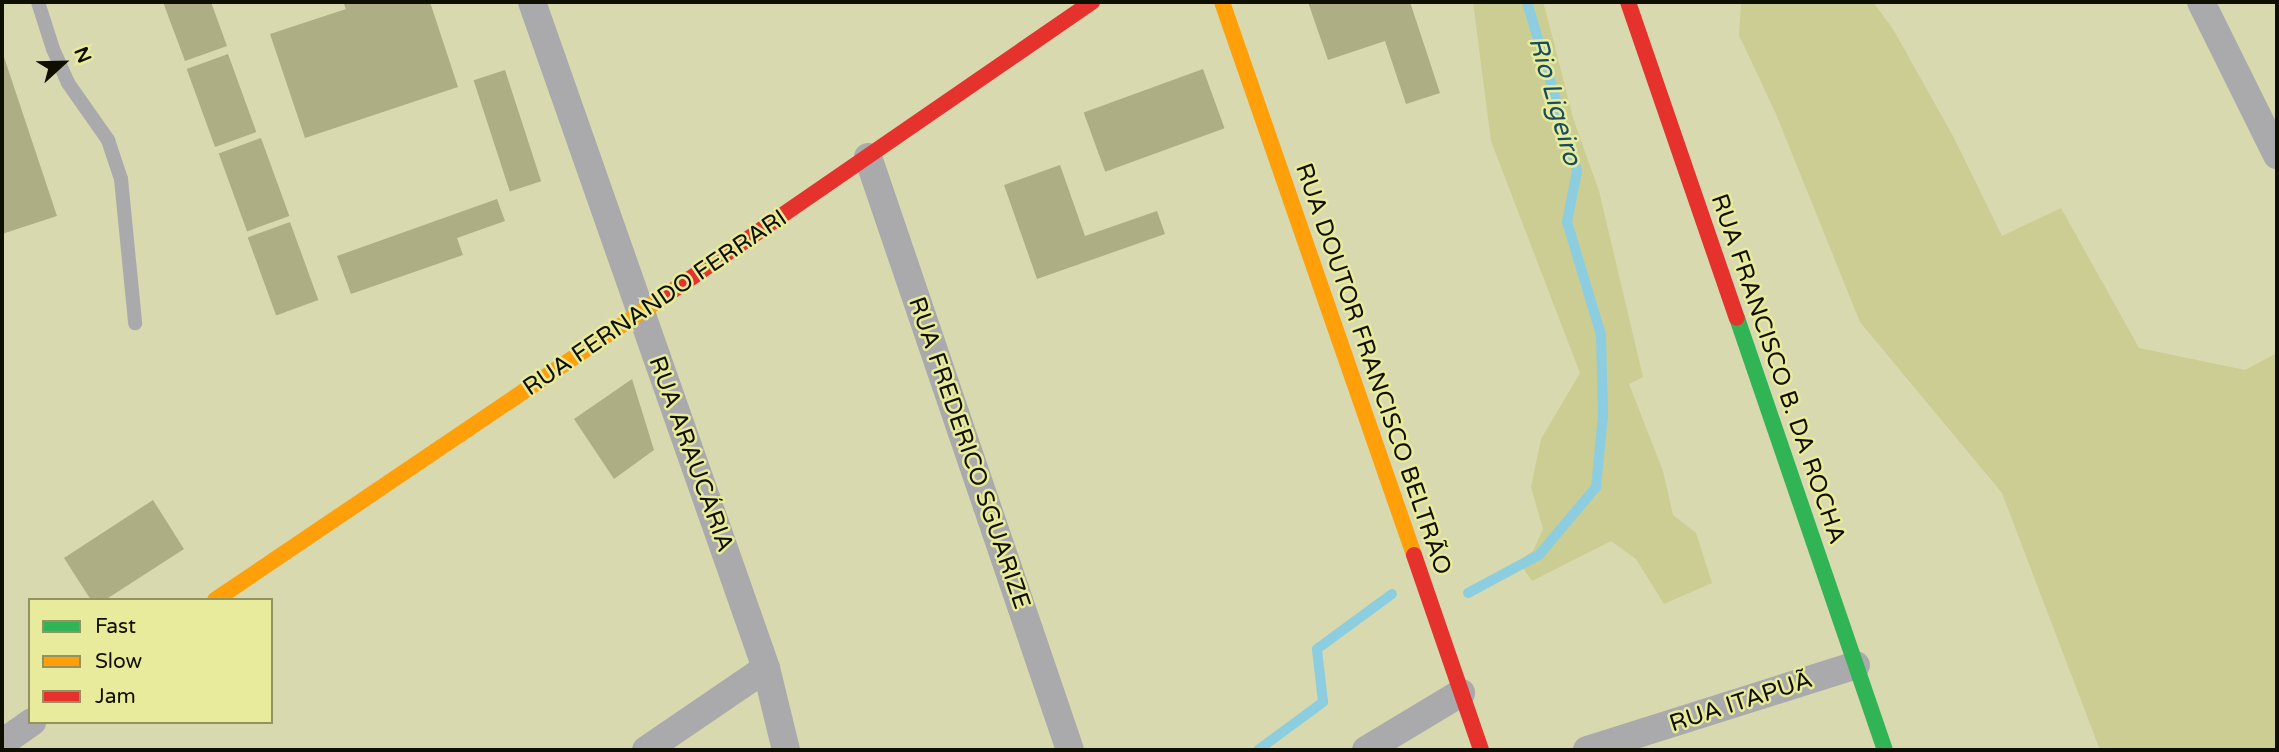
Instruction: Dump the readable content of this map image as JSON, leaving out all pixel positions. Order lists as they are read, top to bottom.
{
  "streets": {
    "street": [
      "RUA FERNANDO FERRARI",
      "RUA DOUTOR FRANCISCO BELTRÃO",
      "RUA FRANCISCO B. DA ROCHA",
      "RUA FREDERICO SGUARIZE",
      "RUA ARAUCÁRIA",
      "RUA ITAPUÃ"
    ]
  },
  "crossings": [
    ["RUA FERNANDO FERRARI", "RUA FREDERICO SGUARIZE"],
    ["RUA FERNANDO FERRARI", "RUA ARAUCÁRIA"],
    ["RUA FRANCISCO B. DA ROCHA", "RUA ITAPUÃ"]
  ],
  "water": ["Rio Ligeiro"],
  "legend": ["Fast", "Slow", "Jam"],
  "north": "right"
}
